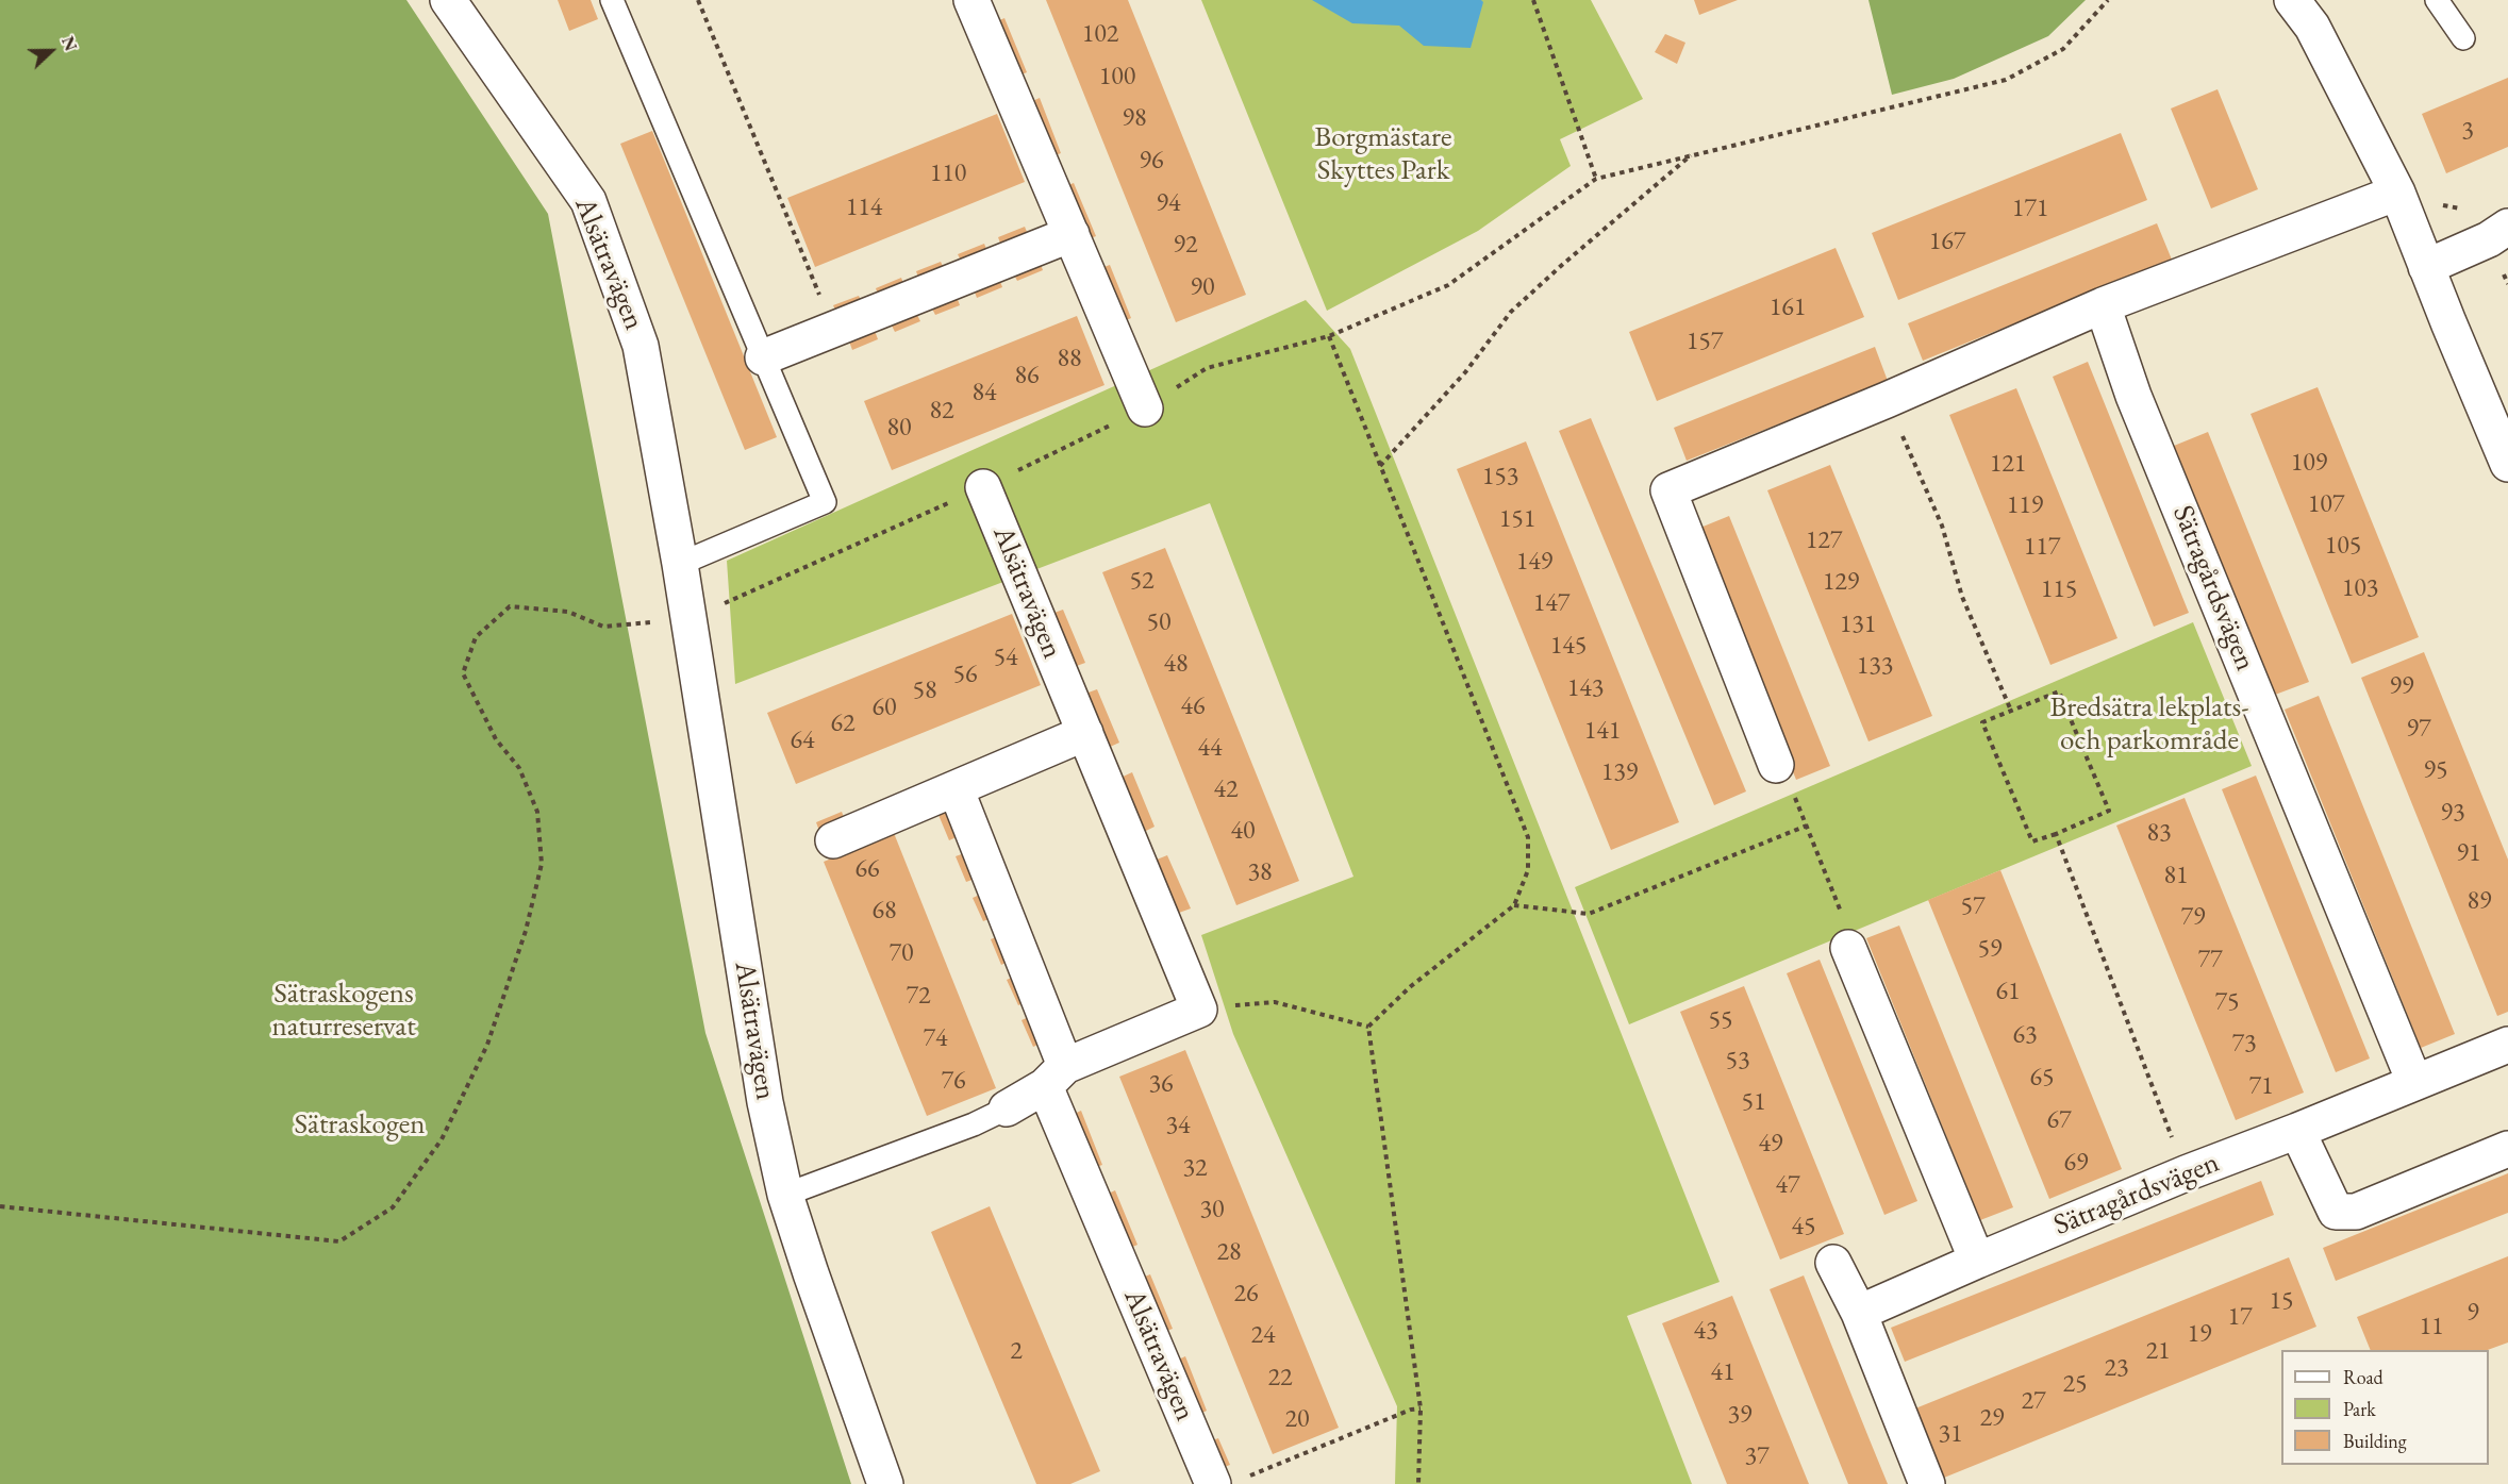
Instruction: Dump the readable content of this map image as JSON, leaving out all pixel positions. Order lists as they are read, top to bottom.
{
  "streets": {
    "street": ["Alsätravägen", "Sätragårdsvägen"]
  },
  "parks": [
    "Borgmästare Skyttes Park",
    "Bredsätra lekplats- och parkområde",
    "Sätraskogens naturreservat",
    "Sätraskogen"
  ],
  "house_numbers": [
    "102",
    "100",
    "98",
    "3",
    "96",
    "110",
    "94",
    "114",
    "171",
    "167",
    "92",
    "90",
    "161",
    "157",
    "88",
    "86",
    "84",
    "82",
    "80",
    "109",
    "121",
    "153",
    "107",
    "119",
    "151",
    "127",
    "105",
    "117",
    "149",
    "52",
    "129",
    "103",
    "115",
    "147",
    "50",
    "131",
    "145",
    "54",
    "48",
    "133",
    "56",
    "99",
    "143",
    "58",
    "46",
    "60",
    "62",
    "97",
    "141",
    "64",
    "44",
    "95",
    "139",
    "42",
    "93",
    "40",
    "83",
    "91",
    "66",
    "38",
    "81",
    "89",
    "57",
    "68",
    "79",
    "59",
    "70",
    "77",
    "61",
    "72",
    "75",
    "55",
    "63",
    "74",
    "73",
    "53",
    "65",
    "76",
    "36",
    "71",
    "51",
    "67",
    "34",
    "49",
    "69",
    "32",
    "47",
    "30",
    "45",
    "28",
    "26",
    "15",
    "9",
    "17",
    "11",
    "43",
    "19",
    "24",
    "2",
    "21",
    "23",
    "41",
    "22",
    "25",
    "27",
    "39",
    "29",
    "20",
    "31",
    "37"
  ],
  "legend": ["Road", "Park", "Building"],
  "north": "right"
}
